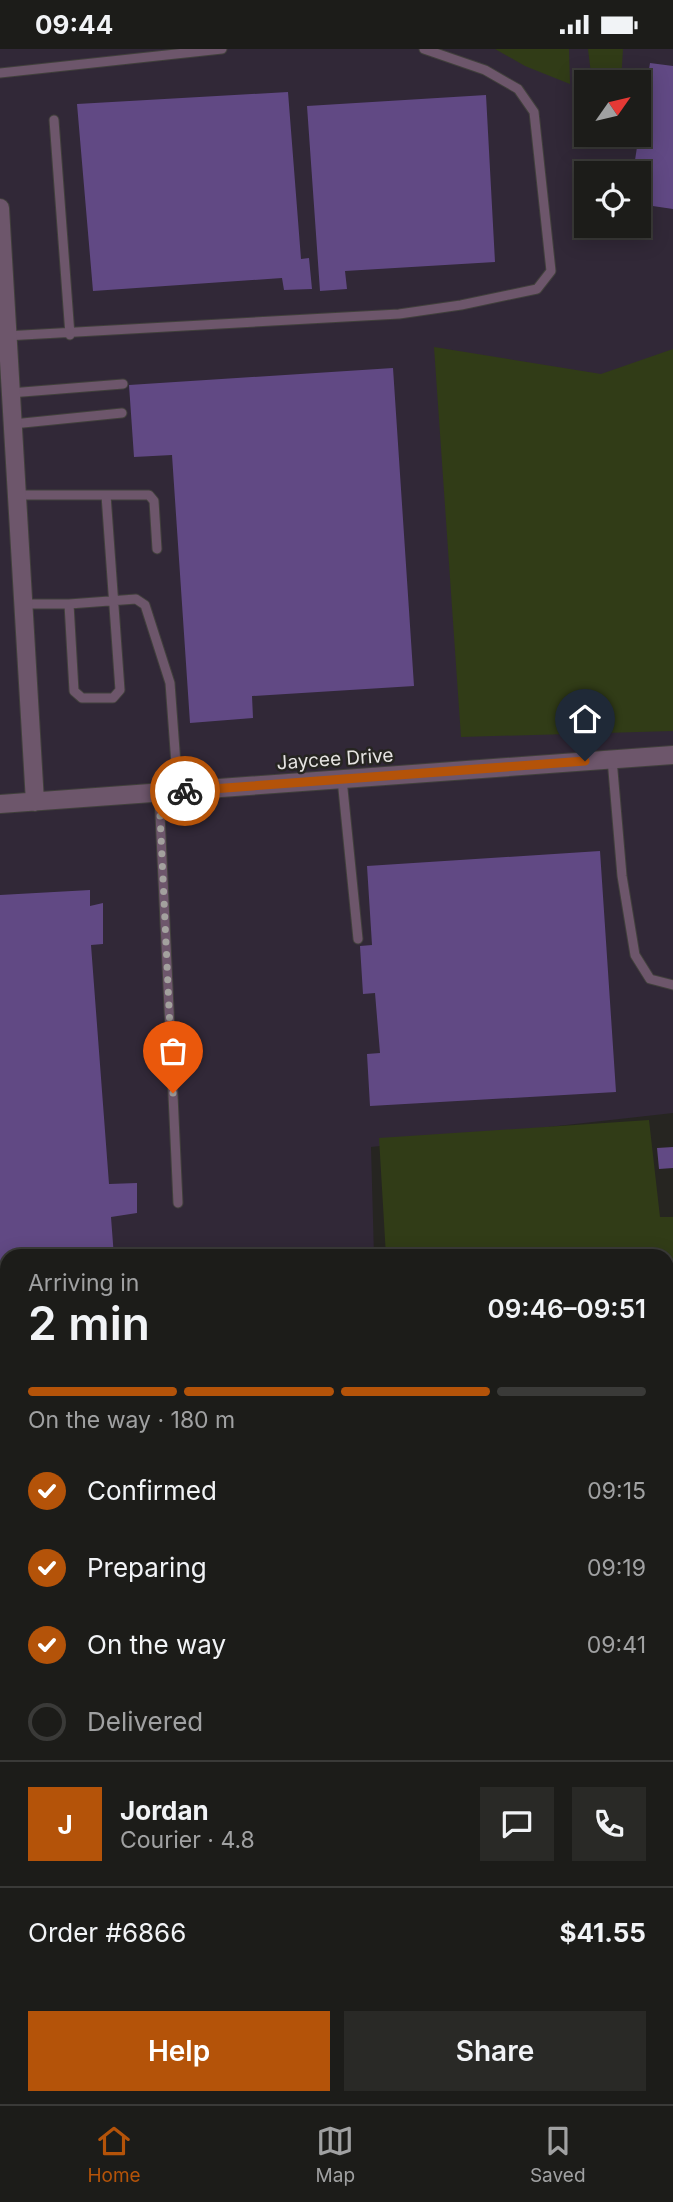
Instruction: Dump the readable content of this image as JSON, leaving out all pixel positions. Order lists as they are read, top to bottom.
{
  "streets": {
    "street": ["Jaycee Drive"]
  },
  "north": "top right",
  "page": {
    "status": "09:44",
    "heading": ["2 min", "Arriving in", "09:46–09:51"],
    "panel": [
      "Jordan",
      "Courier · 4.8",
      "Order #6866",
      "$41.55"
    ],
    "bar": "On the way · 180 m",
    "list": [
      ["Confirmed", "09:15"],
      ["Preparing", "09:19"],
      ["On the way", "09:41"],
      "Delivered"
    ],
    "round": "J",
    "buttons": ["Help", "Share"],
    "tabs": ["Home", "Map", "Saved"]
  }
}
